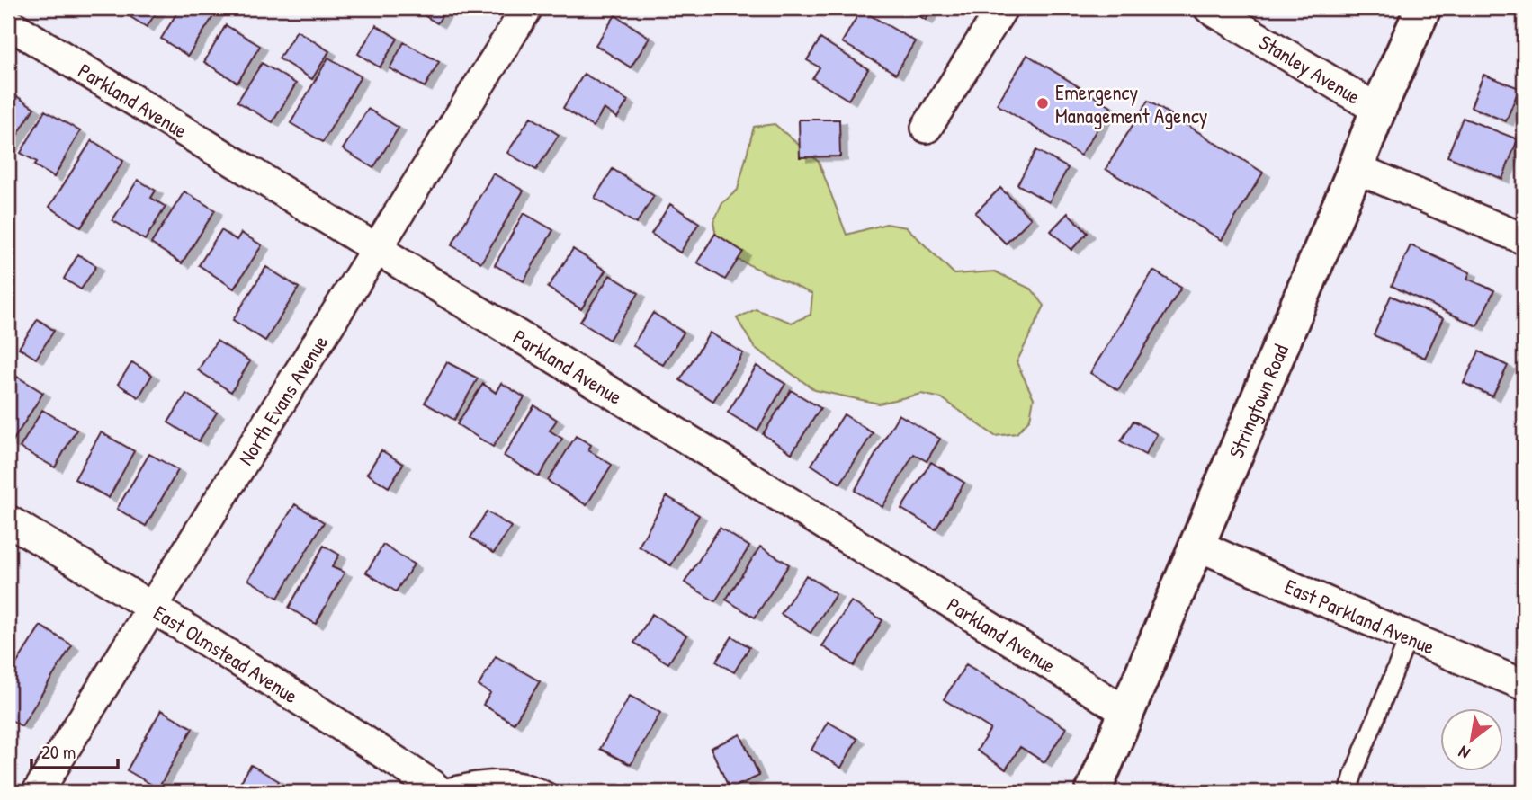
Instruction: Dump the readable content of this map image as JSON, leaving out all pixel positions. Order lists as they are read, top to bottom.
{
  "streets": {
    "main road": ["Stringtown Road"],
    "street": [
      "Stanley Avenue",
      "Parkland Avenue",
      "North Evans Avenue",
      "East Parkland Avenue",
      "East Olmstead Avenue"
    ]
  },
  "crossings": [
    ["Stanley Avenue", "Stringtown Road"],
    ["Parkland Avenue", "North Evans Avenue"],
    ["Parkland Avenue", "Stringtown Road"],
    ["North Evans Avenue", "East Olmstead Avenue"],
    ["Stringtown Road", "East Parkland Avenue"]
  ],
  "places": ["Emergency Management Agency"],
  "scale_bar": "20 m",
  "north": "bottom left"
}
